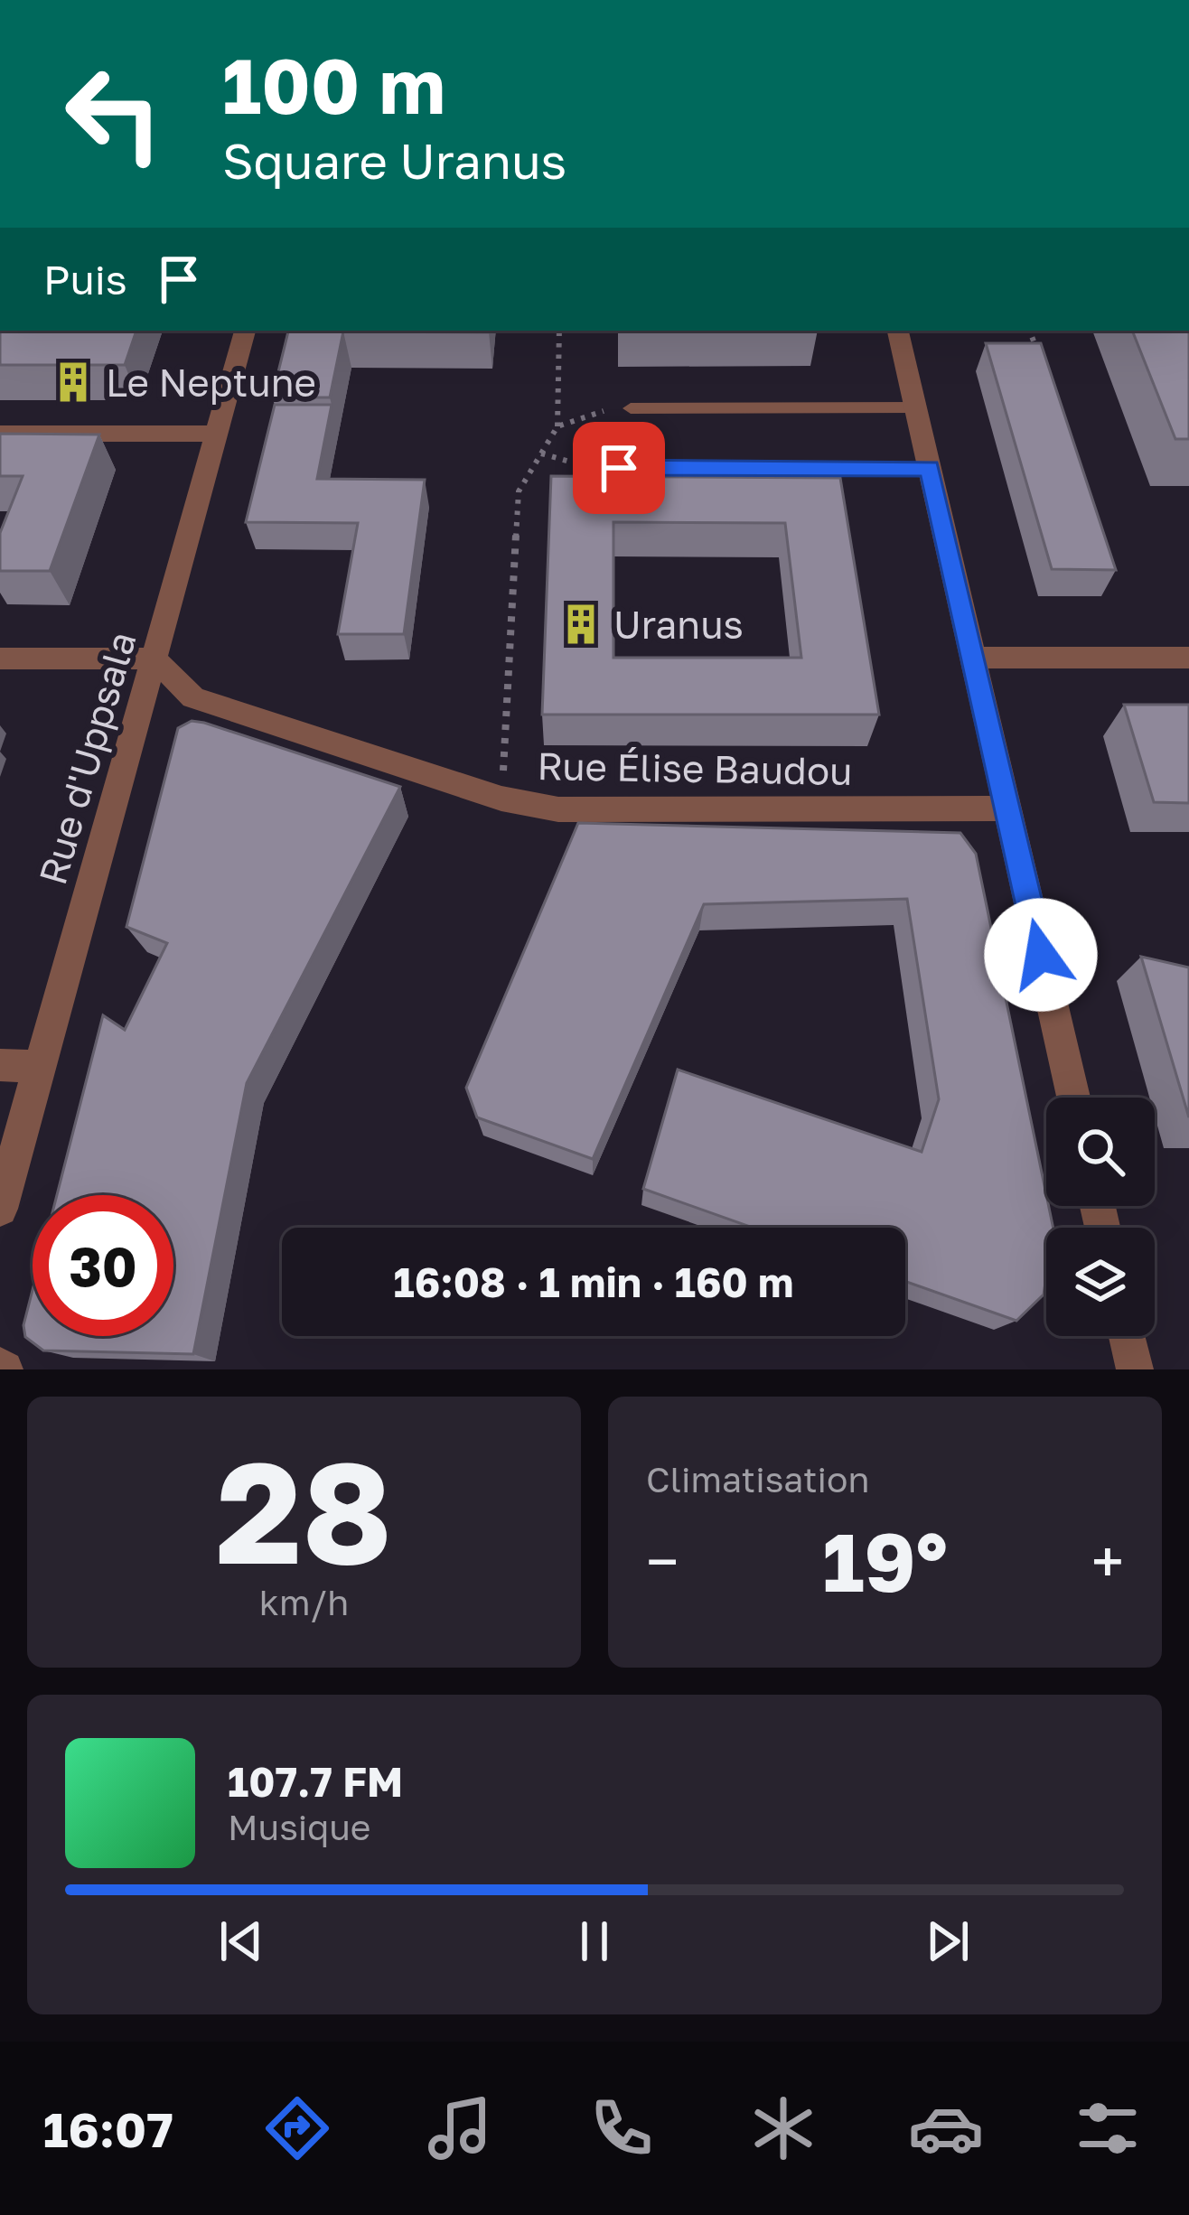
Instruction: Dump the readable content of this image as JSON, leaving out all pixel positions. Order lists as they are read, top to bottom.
{
  "streets": {
    "street": ["Rue d'Uppsala", "Rue Élise Baudou"]
  },
  "crossings": [
    ["Rue d'Uppsala", "Rue Élise Baudou"]
  ],
  "places": {
    "building": ["Le Neptune", "Uranus"]
  },
  "page": {
    "turn": ["100 m", "Square Uranus"],
    "then": "Puis",
    "limit": "30",
    "trip": "16:08 · 1 min · 160 m",
    "tile": [
      ["28", "km/h"],
      "Climatisation"
    ],
    "heat": ["−", "19°", "+"],
    "song": ["107.7 FM", "Musique"],
    "tabs": "16:07"
  }
}
